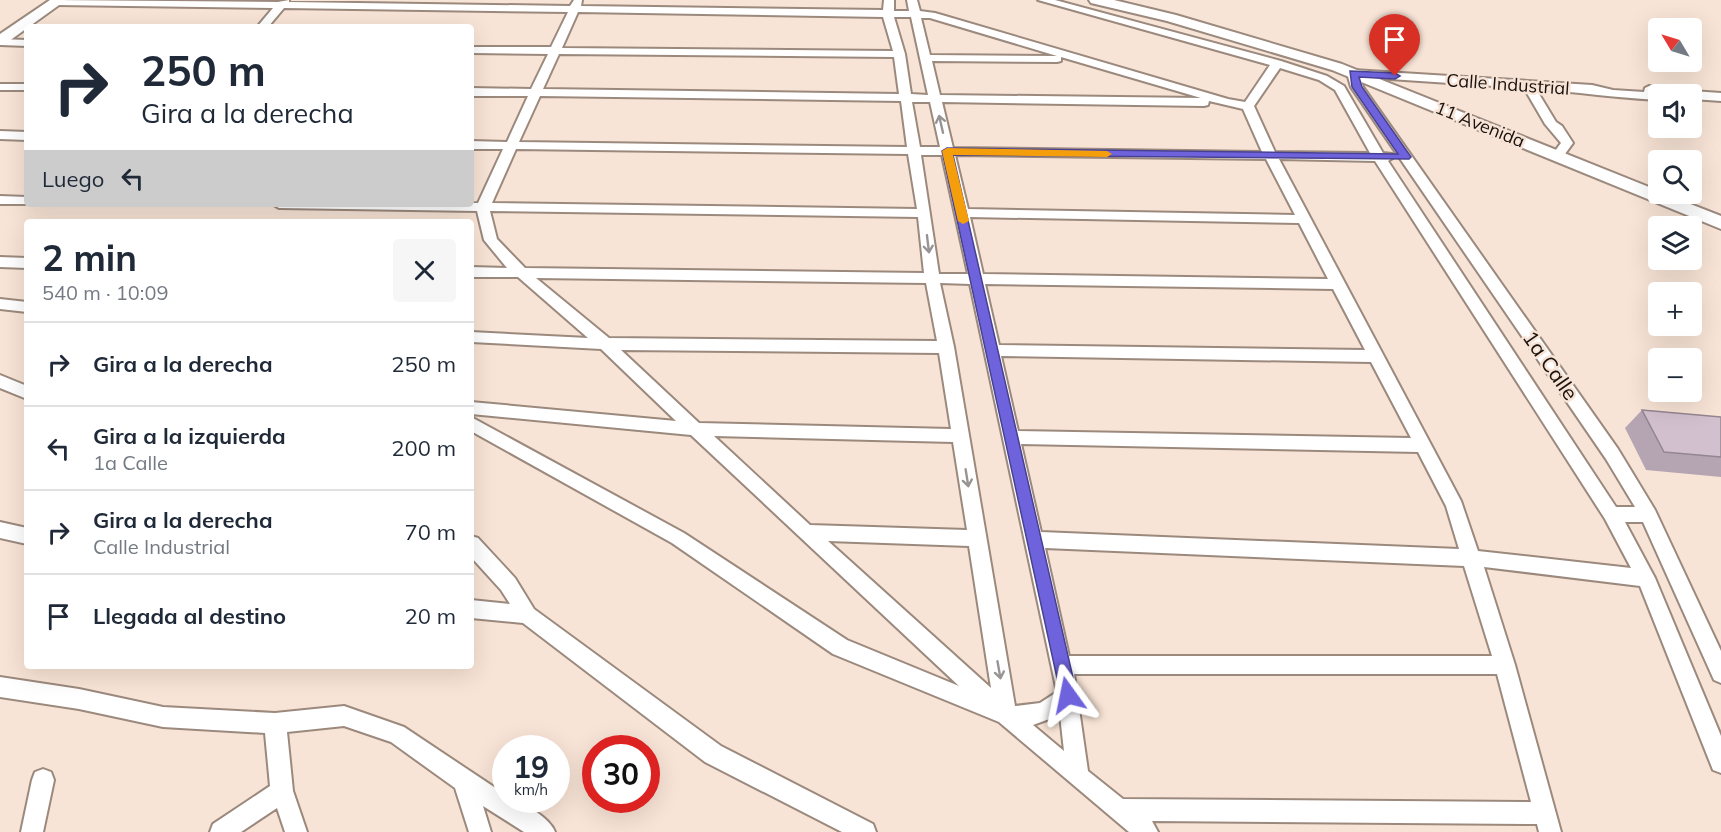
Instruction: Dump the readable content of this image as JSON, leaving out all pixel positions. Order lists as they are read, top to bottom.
{
  "streets": {
    "main road": ["11 Avenida"],
    "street": ["Calle Industrial", "1a Calle"]
  },
  "crossings": [
    ["Calle Industrial", "11 Avenida"],
    ["Calle Industrial", "1a Calle"],
    ["11 Avenida", "1a Calle"]
  ],
  "north": "top left",
  "page": {
    "map_buttons": ["+", "−"],
    "turn": ["250 m", "Gira a la derecha"],
    "then": "Luego",
    "heading": ["2 min", "540 m · 10:09"],
    "list": [
      {
        "name": "Gira a la derecha",
        "value": "250 m"
      },
      {
        "name": "Gira a la izquierda",
        "note": "1a Calle",
        "value": "200 m"
      },
      {
        "name": "Gira a la derecha",
        "note": "Calle Industrial",
        "value": "70 m"
      },
      {
        "name": "Llegada al destino",
        "value": "20 m"
      }
    ],
    "speed": "19 km/h",
    "limit": "30"
  }
}
